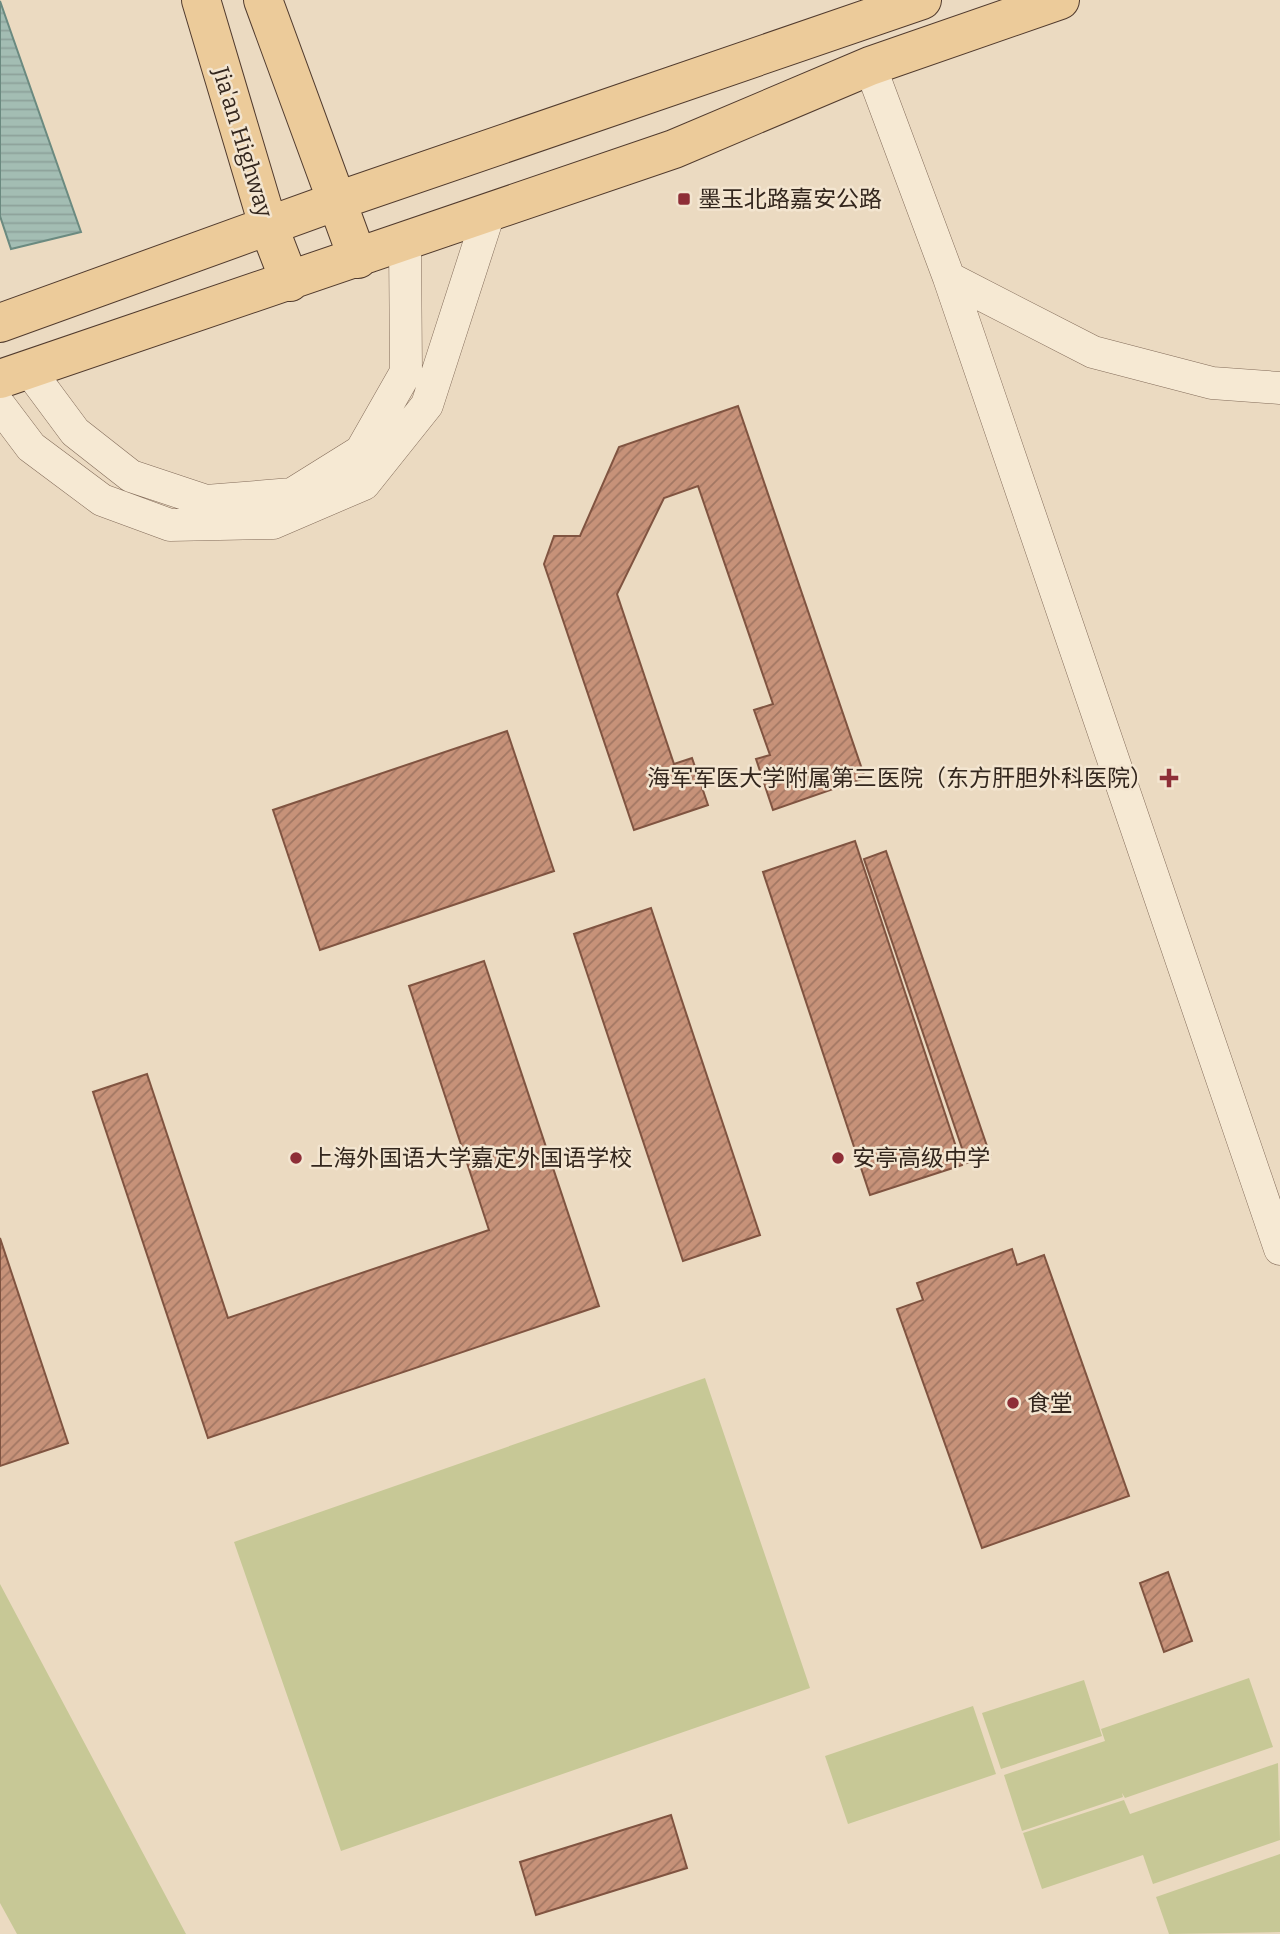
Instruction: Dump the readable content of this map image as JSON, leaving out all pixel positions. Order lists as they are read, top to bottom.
{
  "streets": {
    "main road": ["Jia'an Highway"]
  },
  "places": {
    "transit": ["墨玉北路嘉安公路"],
    "health": ["海军军医大学附属第三医院（东方肝胆外科医院）"],
    "other": ["上海外国语大学嘉定外国语学校", "安亭高级中学", "食堂"]
  }
}
